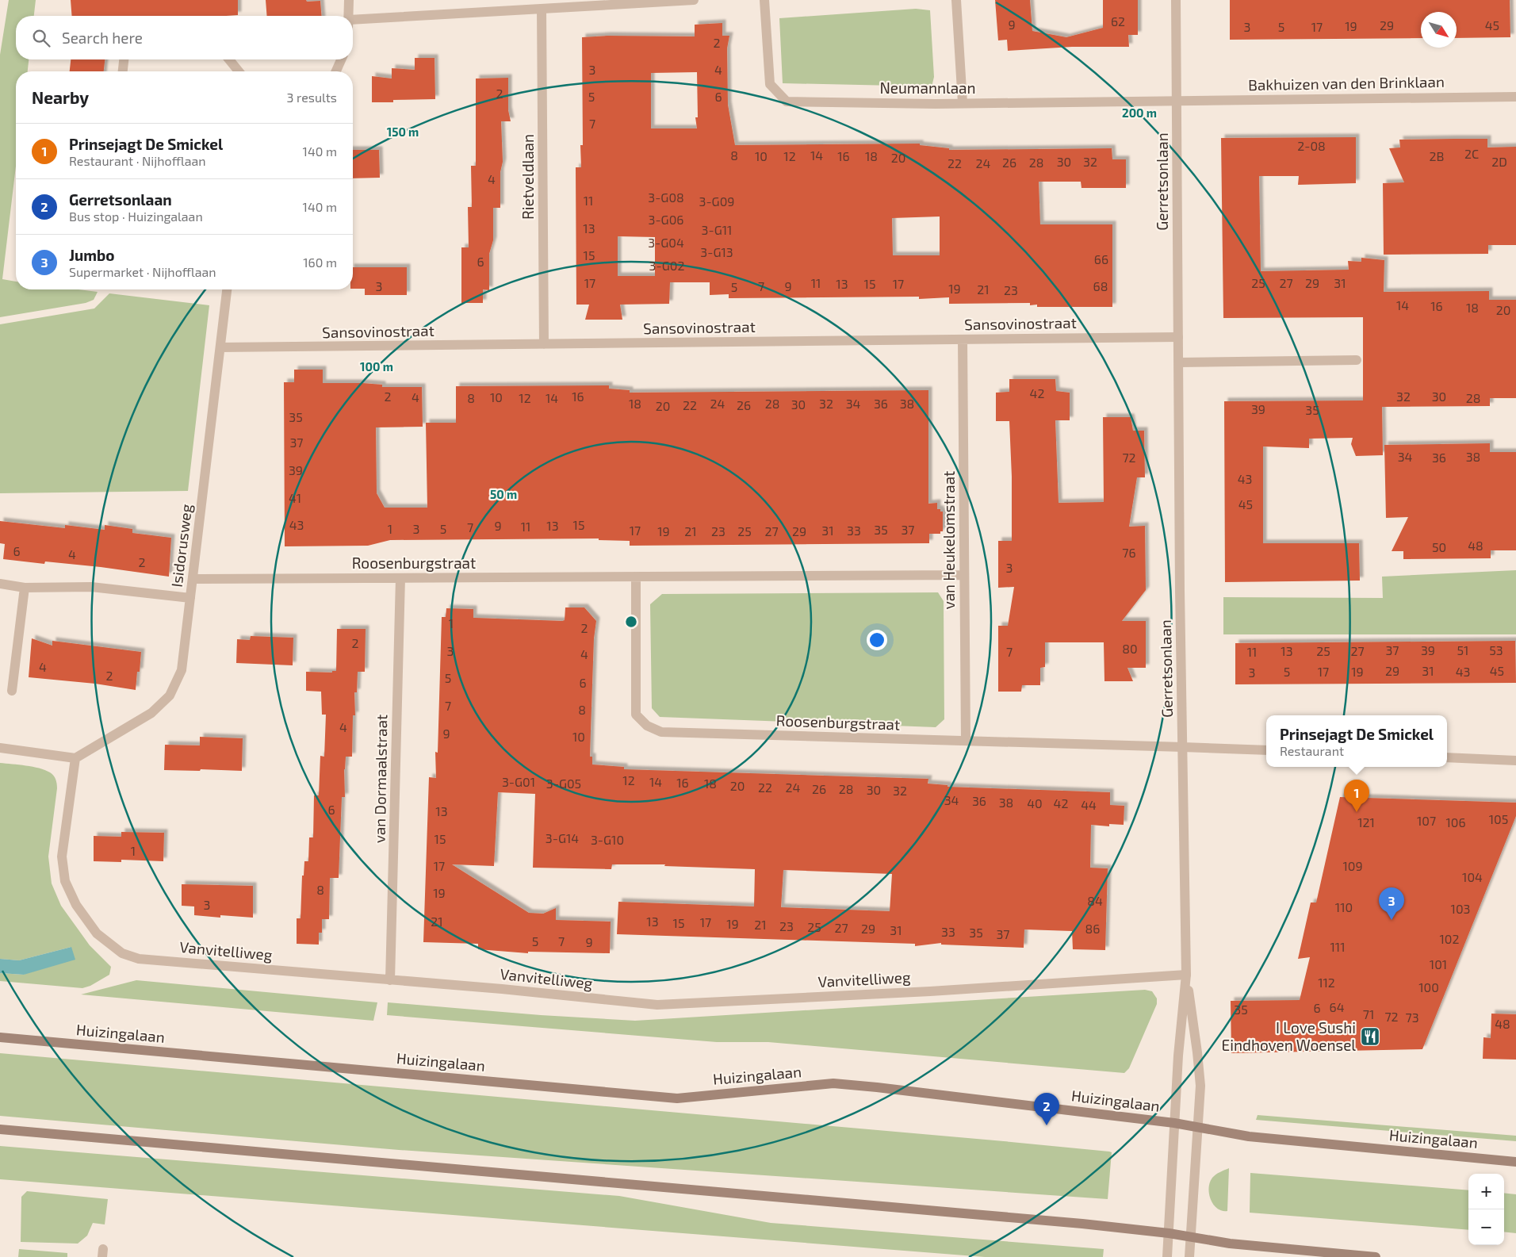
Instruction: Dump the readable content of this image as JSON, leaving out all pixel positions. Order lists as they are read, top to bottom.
{
  "streets": {
    "main road": ["Huizingalaan"],
    "street": [
      "Bakhuizen van den Brinklaan",
      "Neumannlaan",
      "Rietveldlaan",
      "Gerretsonlaan",
      "Sansovinostraat",
      "van Heukelomstraat",
      "Isidorusweg",
      "Roosenburgstraat",
      "van Dormaalstraat",
      "Vanvitelliweg"
    ]
  },
  "crossings": [
    ["Bakhuizen van den Brinklaan", "Neumannlaan"],
    ["Bakhuizen van den Brinklaan", "Gerretsonlaan"],
    ["Neumannlaan", "Gerretsonlaan"],
    ["Rietveldlaan", "Sansovinostraat"],
    ["Gerretsonlaan", "Sansovinostraat"],
    ["Gerretsonlaan", "Roosenburgstraat"],
    ["Gerretsonlaan", "Vanvitelliweg"],
    ["Sansovinostraat", "van Heukelomstraat"],
    ["Sansovinostraat", "Isidorusweg"],
    ["van Heukelomstraat", "Roosenburgstraat"],
    ["Isidorusweg", "Roosenburgstraat"],
    ["Isidorusweg", "Vanvitelliweg"],
    ["Roosenburgstraat", "van Dormaalstraat"],
    ["van Dormaalstraat", "Vanvitelliweg"]
  ],
  "places": {
    "restaurant": ["I Love Sushi Eindhoven Woensel"]
  },
  "house_numbers": [
    "62",
    "9",
    "29",
    "45",
    "19",
    "3",
    "5",
    "17",
    "2",
    "3",
    "4",
    "2",
    "5",
    "6",
    "7",
    "2-08",
    "2C",
    "8",
    "14",
    "10",
    "12",
    "16",
    "18",
    "2B",
    "20",
    "30",
    "32",
    "2D",
    "26",
    "28",
    "22",
    "24",
    "4",
    "3-G08",
    "11",
    "3-G09",
    "3-G06",
    "13",
    "3-G11",
    "3-G04",
    "3-G13",
    "15",
    "66",
    "6",
    "3-G02",
    "17",
    "11",
    "25",
    "27",
    "29",
    "31",
    "13",
    "15",
    "17",
    "3",
    "7",
    "9",
    "68",
    "5",
    "19",
    "21",
    "23",
    "14",
    "16",
    "18",
    "20",
    "42",
    "2",
    "16",
    "32",
    "30",
    "4",
    "10",
    "8",
    "12",
    "14",
    "28",
    "18",
    "24",
    "28",
    "32",
    "34",
    "36",
    "38",
    "30",
    "22",
    "26",
    "20",
    "39",
    "35",
    "35",
    "37",
    "34",
    "38",
    "72",
    "36",
    "39",
    "43",
    "41",
    "45",
    "43",
    "15",
    "9",
    "13",
    "11",
    "7",
    "1",
    "3",
    "5",
    "35",
    "37",
    "17",
    "31",
    "33",
    "19",
    "21",
    "23",
    "25",
    "27",
    "29",
    "48",
    "50",
    "6",
    "76",
    "4",
    "2",
    "3",
    "1",
    "2",
    "2",
    "80",
    "37",
    "39",
    "51",
    "53",
    "3",
    "13",
    "25",
    "27",
    "7",
    "11",
    "4",
    "4",
    "29",
    "31",
    "45",
    "5",
    "17",
    "19",
    "43",
    "3",
    "2",
    "5",
    "6",
    "7",
    "8",
    "4",
    "9",
    "10",
    "12",
    "3-G01",
    "14",
    "16",
    "3-G05",
    "18",
    "20",
    "22",
    "24",
    "26",
    "28",
    "30",
    "32",
    "34",
    "36",
    "38",
    "40",
    "42",
    "44",
    "6",
    "13",
    "105",
    "107",
    "121",
    "106",
    "3-G14",
    "15",
    "3-G10",
    "1",
    "17",
    "109",
    "104",
    "8",
    "19",
    "84",
    "3",
    "110",
    "103",
    "21",
    "13",
    "17",
    "15",
    "19",
    "21",
    "23",
    "25",
    "27",
    "29",
    "86",
    "31",
    "33",
    "35",
    "37",
    "102",
    "5",
    "7",
    "9",
    "111",
    "101",
    "112",
    "100",
    "64",
    "6",
    "35",
    "71",
    "72",
    "73",
    "48"
  ],
  "north": "bottom right",
  "page": {
    "search": "Search here",
    "heading": ["Nearby", "3 results"],
    "list": [
      {
        "mark": "1",
        "name": "Prinsejagt De Smickel",
        "note": "Restaurant · Nijhofflaan",
        "value": "140 m"
      },
      {
        "mark": "2",
        "name": "Gerretsonlaan",
        "note": "Bus stop · Huizingalaan",
        "value": "140 m"
      },
      {
        "mark": "3",
        "name": "Jumbo",
        "note": "Supermarket · Nijhofflaan",
        "value": "160 m"
      }
    ],
    "popup": ["Prinsejagt De Smickel", "Restaurant"],
    "pins": ["1", "3", "2"],
    "map_buttons": ["+", "−"]
  },
  "rings": [
    "200 m",
    "150 m",
    "100 m",
    "50 m"
  ]
}
